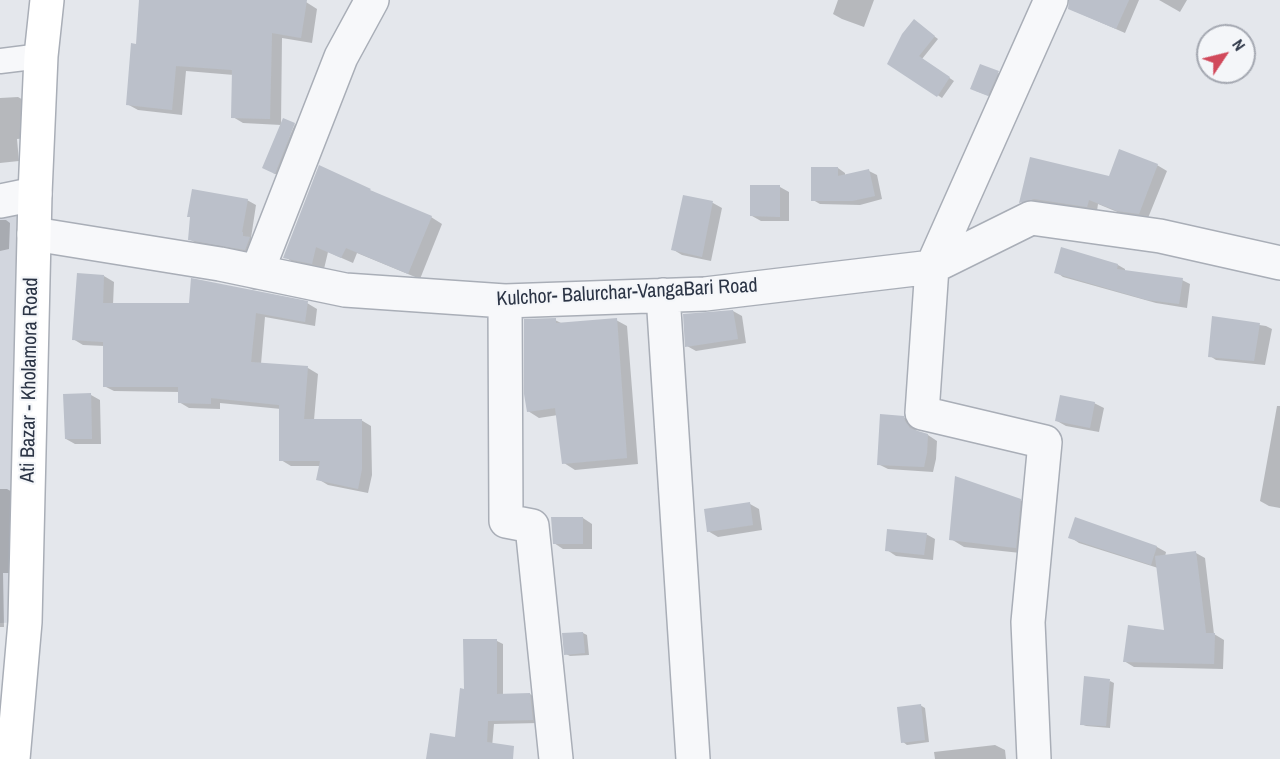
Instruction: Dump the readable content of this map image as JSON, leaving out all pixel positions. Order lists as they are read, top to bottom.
{
  "streets": {
    "main road": ["Ati Bazar - Kholamora Road"],
    "street": ["Kulchor- Balurchar-VangaBari Road"]
  },
  "crossings": [
    ["Kulchor- Balurchar-VangaBari Road", "Ati Bazar - Kholamora Road"]
  ],
  "north": "top right"
}
